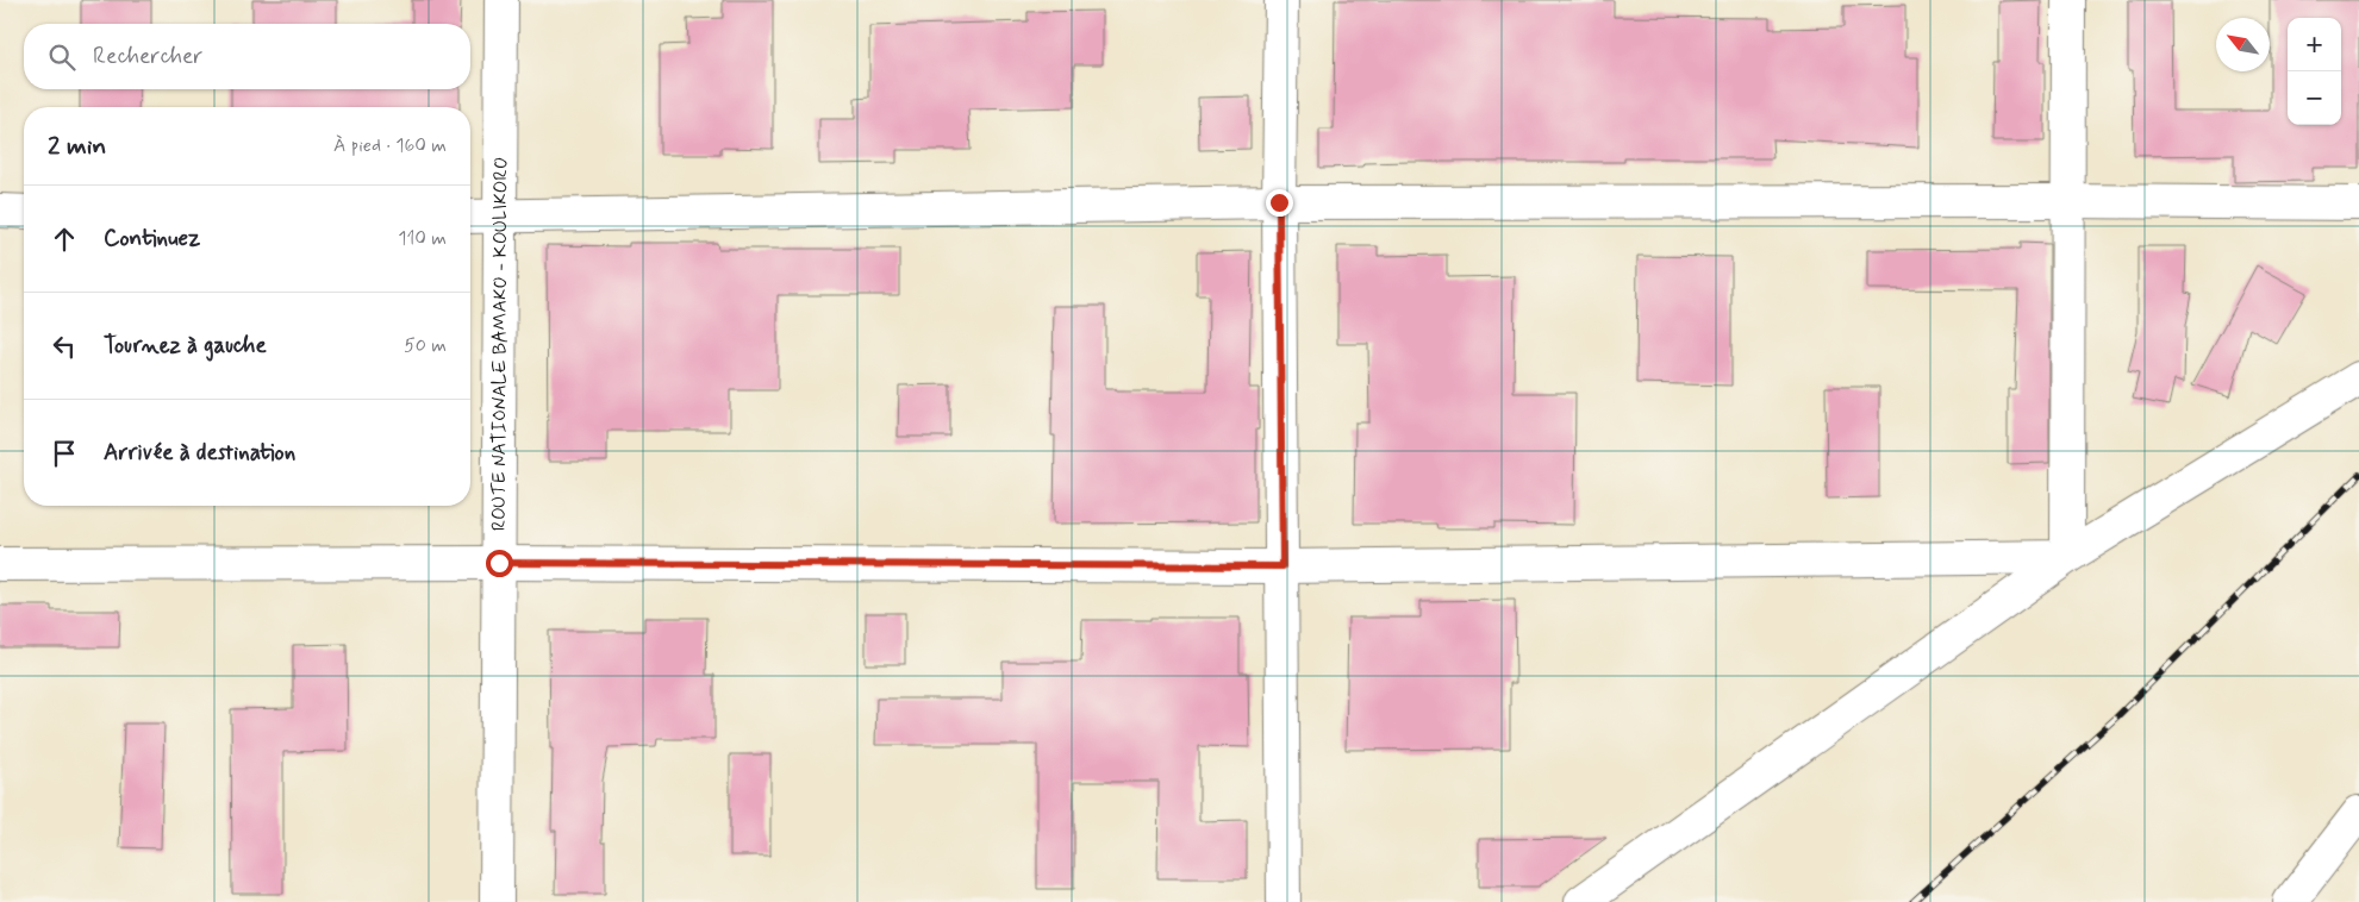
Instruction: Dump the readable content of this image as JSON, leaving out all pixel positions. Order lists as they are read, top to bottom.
{
  "streets": {
    "street": ["ROUTE NATIONALE BAMAKO - KOULIKORO"]
  },
  "north": "top left",
  "page": {
    "map_buttons": ["+", "−"],
    "search": "Rechercher",
    "heading": ["2 min", "À pied · 160 m"],
    "list": [
      ["Continuez", "110 m"],
      ["Tournez à gauche", "50 m"],
      "Arrivée à destination"
    ]
  }
}
